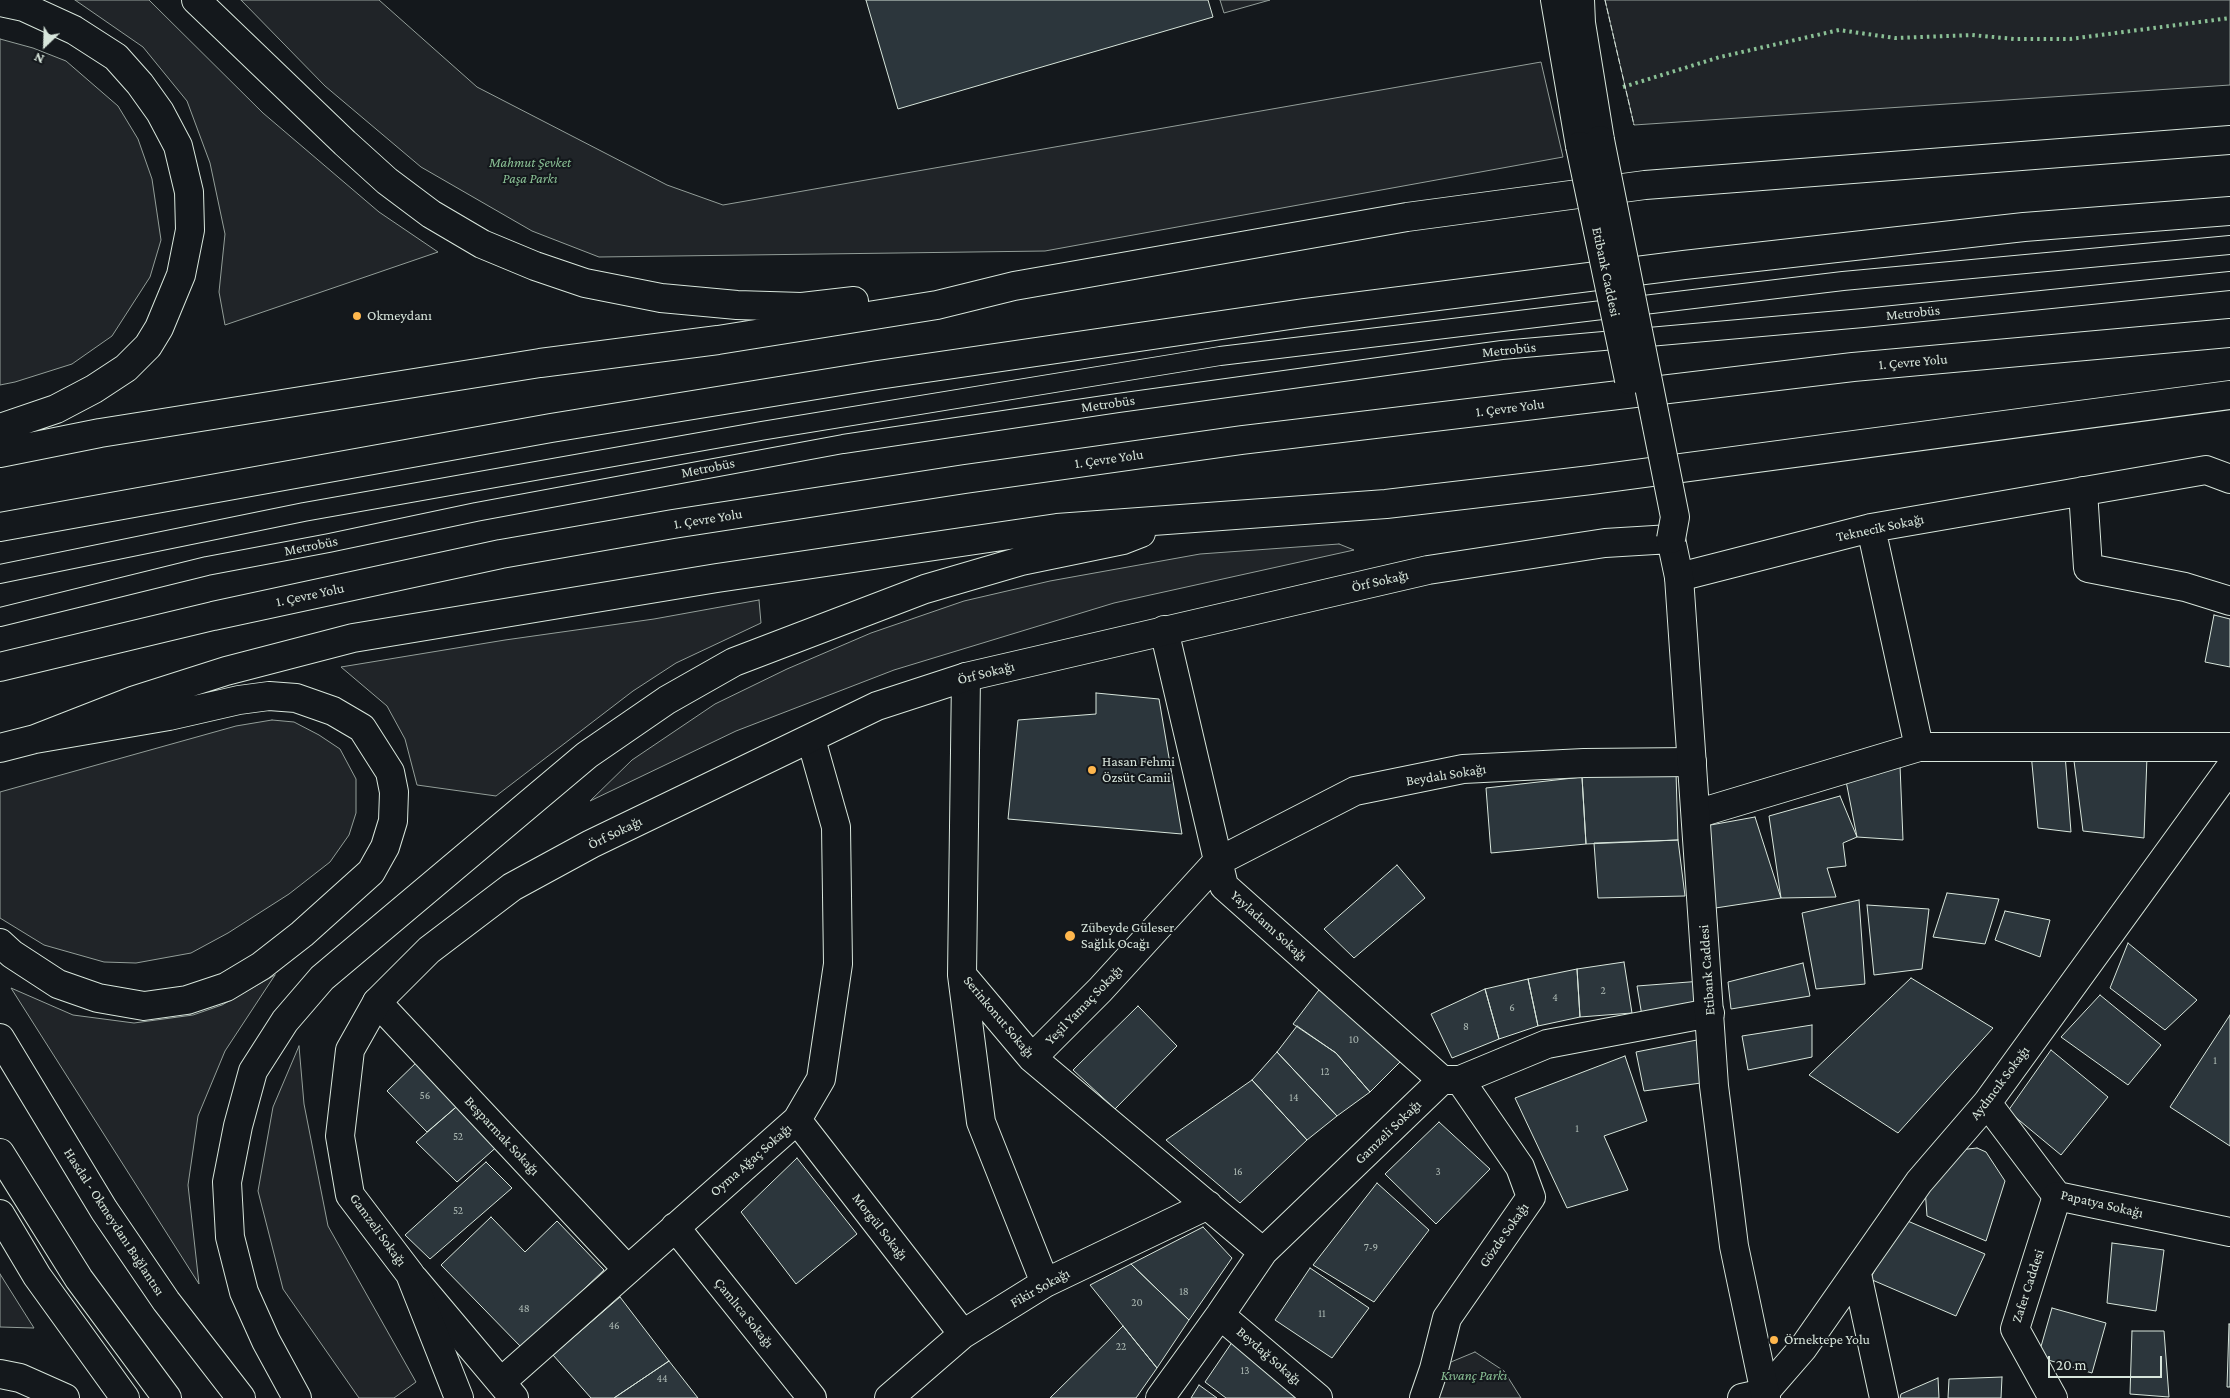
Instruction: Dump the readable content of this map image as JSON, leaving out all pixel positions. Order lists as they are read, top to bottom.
{
  "streets": {
    "main road": [
      "Etibank Caddesi",
      "1. Çevre Yolu",
      "Teknecik Sokağı",
      "Örf Sokağı",
      "Beydalı Sokağı",
      "Yayladamı Sokağı",
      "Yeşil Yamaç Sokağı",
      "Serinkonut Sokağı",
      "Aydıncık Sokağı",
      "Gamzeli Sokağı",
      "Beşparmak Sokağı",
      "Oyma Ağaç Sokağı",
      "Papatya Sokağı",
      "Hasdal - Okmeydanı Bağlantısı",
      "Morgül Sokağı",
      "Gözde Sokağı",
      "Zafer Caddesi",
      "Fikir Sokağı",
      "Çamlıca Sokağı",
      "Beydağ Sokağı"
    ],
    "lane": ["Metrobüs"]
  },
  "crossings": [
    ["Etibank Caddesi", "Teknecik Sokağı"],
    ["Etibank Caddesi", "Örf Sokağı"],
    ["Etibank Caddesi", "Beydalı Sokağı"],
    ["Etibank Caddesi", "Aydıncık Sokağı"],
    ["Etibank Caddesi", "Gamzeli Sokağı"],
    ["Örf Sokağı", "Yayladamı Sokağı"],
    ["Örf Sokağı", "Serinkonut Sokağı"],
    ["Örf Sokağı", "Gamzeli Sokağı"],
    ["Örf Sokağı", "Beşparmak Sokağı"],
    ["Örf Sokağı", "Oyma Ağaç Sokağı"],
    ["Beydalı Sokağı", "Yayladamı Sokağı"],
    ["Beydalı Sokağı", "Yeşil Yamaç Sokağı"],
    ["Yayladamı Sokağı", "Yeşil Yamaç Sokağı"],
    ["Yayladamı Sokağı", "Gamzeli Sokağı"],
    ["Yayladamı Sokağı", "Gözde Sokağı"],
    ["Yeşil Yamaç Sokağı", "Serinkonut Sokağı"],
    ["Serinkonut Sokağı", "Gamzeli Sokağı"],
    ["Serinkonut Sokağı", "Fikir Sokağı"],
    ["Aydıncık Sokağı", "Papatya Sokağı"],
    ["Gamzeli Sokağı", "Beşparmak Sokağı"],
    ["Gamzeli Sokağı", "Oyma Ağaç Sokağı"],
    ["Gamzeli Sokağı", "Gözde Sokağı"],
    ["Gamzeli Sokağı", "Beydağ Sokağı"],
    ["Beşparmak Sokağı", "Oyma Ağaç Sokağı"],
    ["Oyma Ağaç Sokağı", "Morgül Sokağı"],
    ["Oyma Ağaç Sokağı", "Çamlıca Sokağı"],
    ["Papatya Sokağı", "Zafer Caddesi"],
    ["Morgül Sokağı", "Fikir Sokağı"]
  ],
  "parks": ["Mahmut Şevket Paşa Parkı", "Kıvanç Parkı"],
  "places": [
    "Okmeydanı",
    "Hasan Fehmi Özsüt Camii",
    "Zübeyde Güleser Sağlık Ocağı",
    "Örnektepe Yolu"
  ],
  "house_numbers": [
    "2",
    "4",
    "6",
    "8",
    "10",
    "1",
    "12",
    "56",
    "14",
    "1",
    "52",
    "16",
    "3",
    "52",
    "7-9",
    "18",
    "20",
    "48",
    "11",
    "46",
    "22",
    "13",
    "44"
  ],
  "scale_bar": "20 m",
  "north": "bottom left"
}
